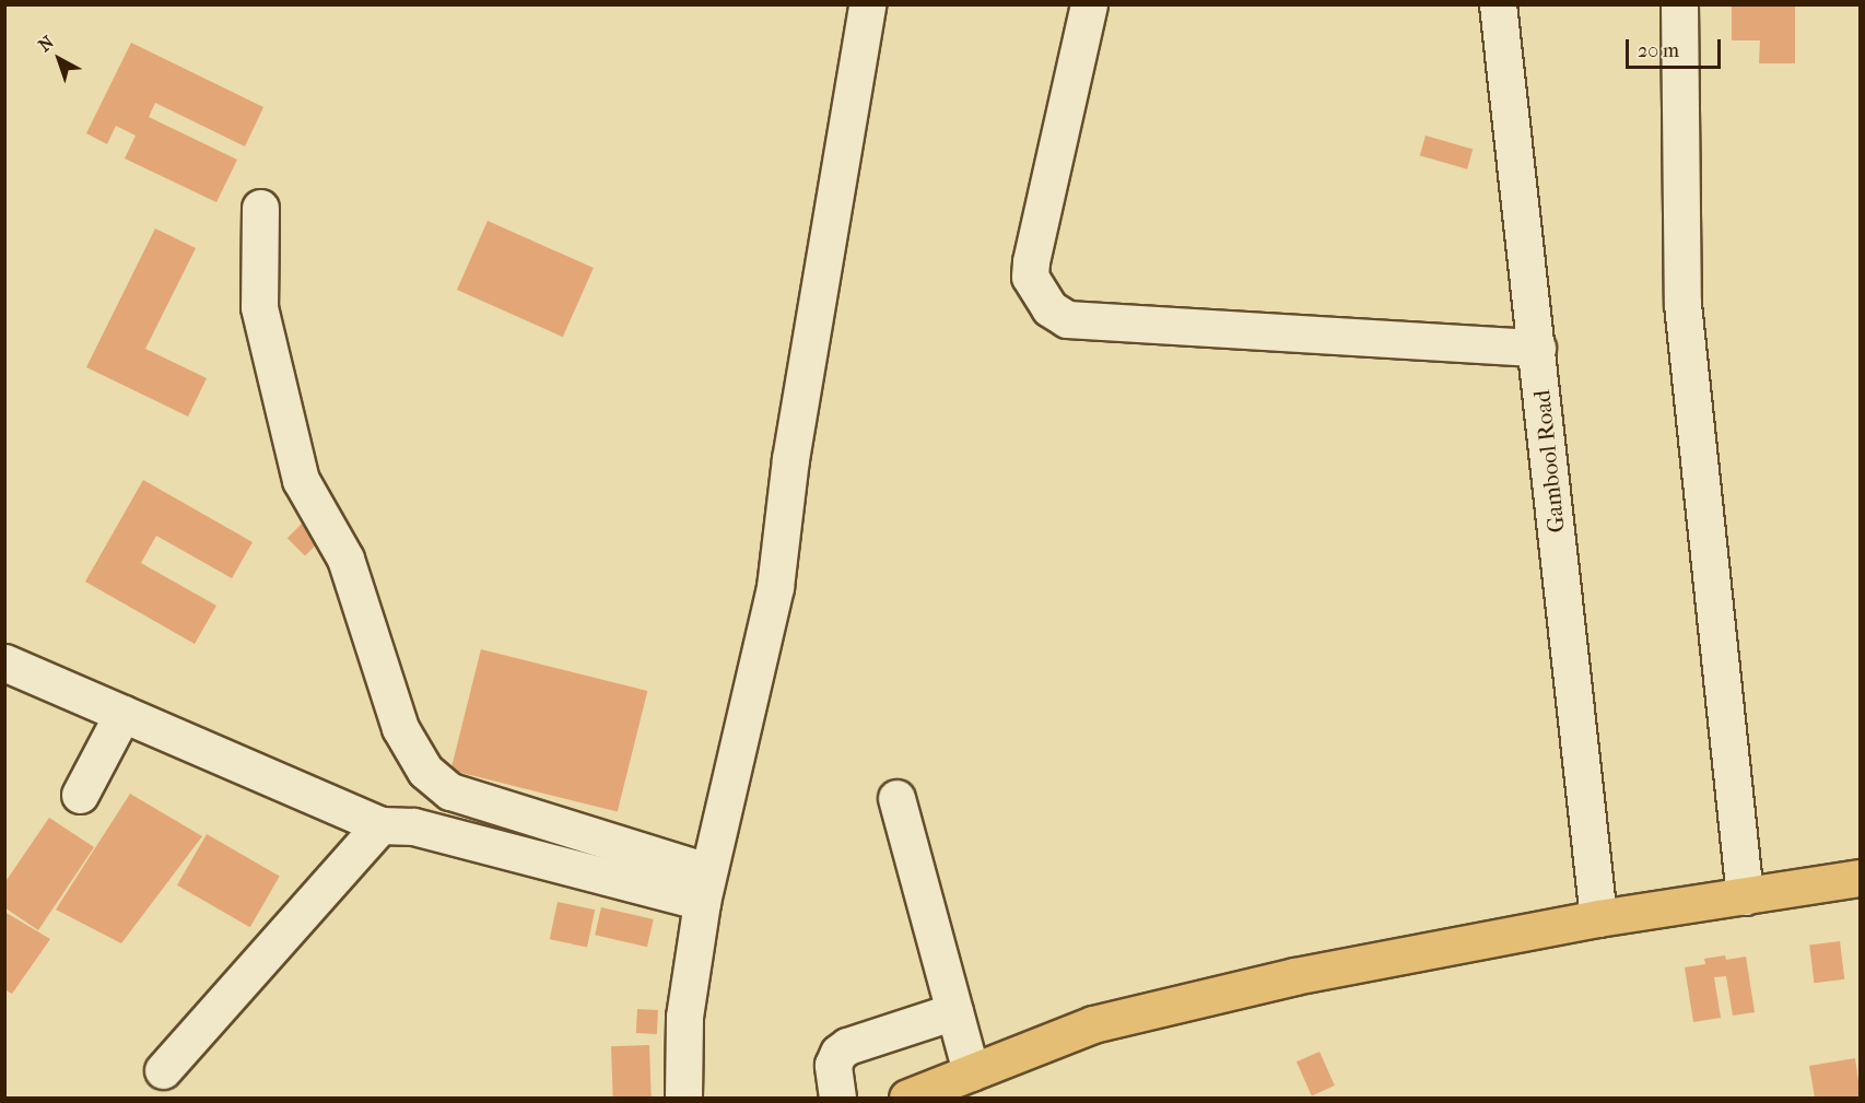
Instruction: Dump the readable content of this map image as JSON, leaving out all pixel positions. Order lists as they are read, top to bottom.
{
  "streets": {
    "street": ["Gambool Road"]
  },
  "scale_bar": "20 m",
  "north": "top left"
}
